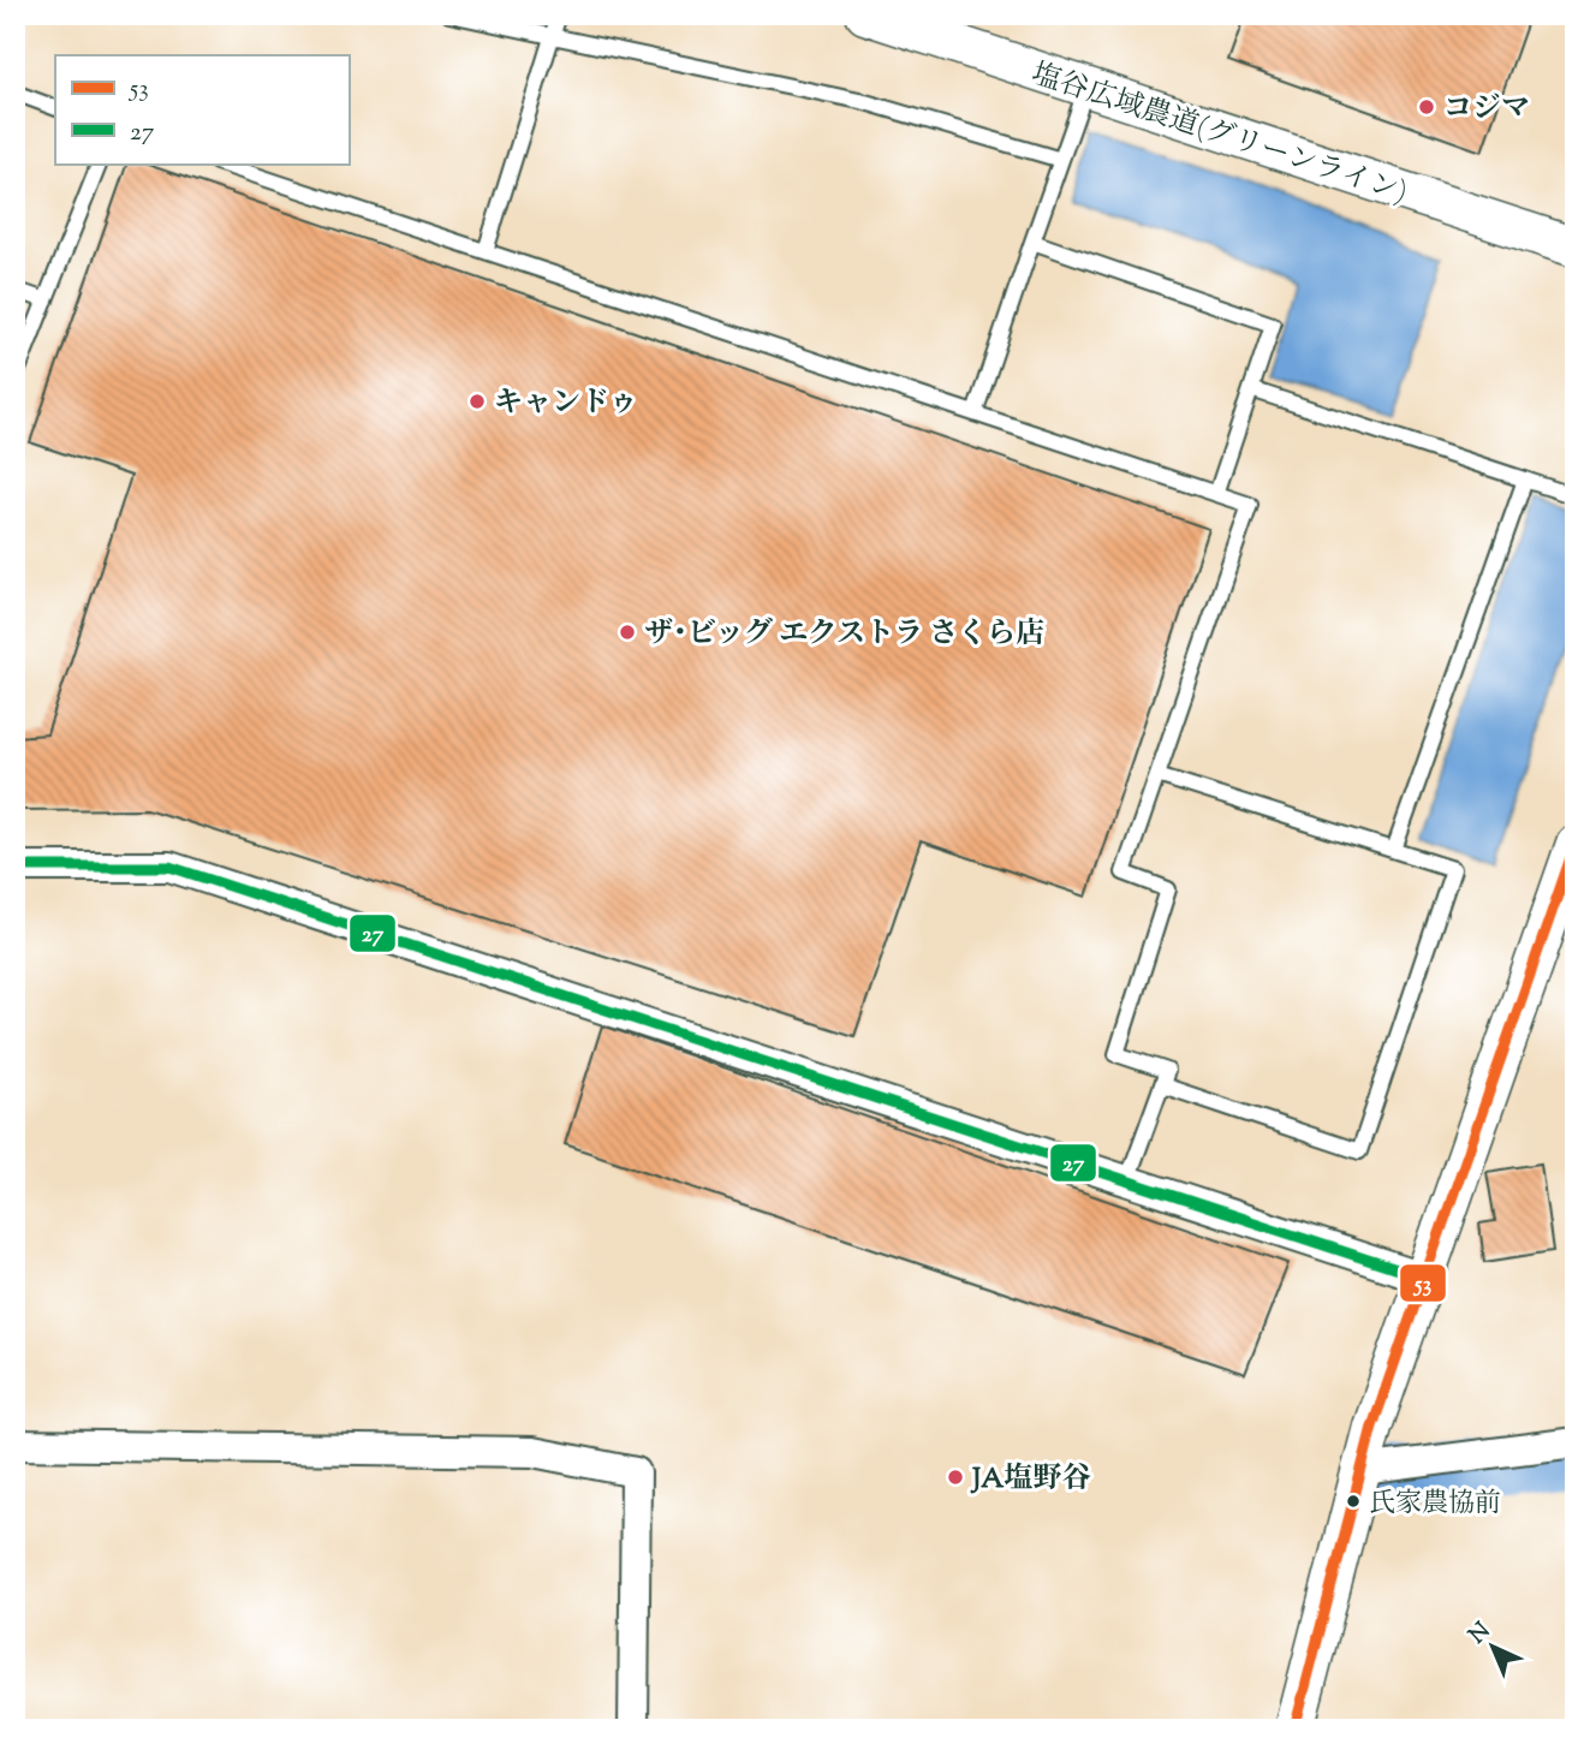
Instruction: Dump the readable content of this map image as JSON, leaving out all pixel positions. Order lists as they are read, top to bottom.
{
  "streets": {
    "street": ["塩谷広域農道(グリーンライン)"]
  },
  "places": [
    "コジマ",
    "キャンドゥ",
    "ザ･ビッグ エクストラ さくら店",
    "JA塩野谷",
    "氏家農協前"
  ],
  "lines": ["transit line 53", "transit line 27"],
  "legend": ["53", "27"],
  "north": "top left"
}
